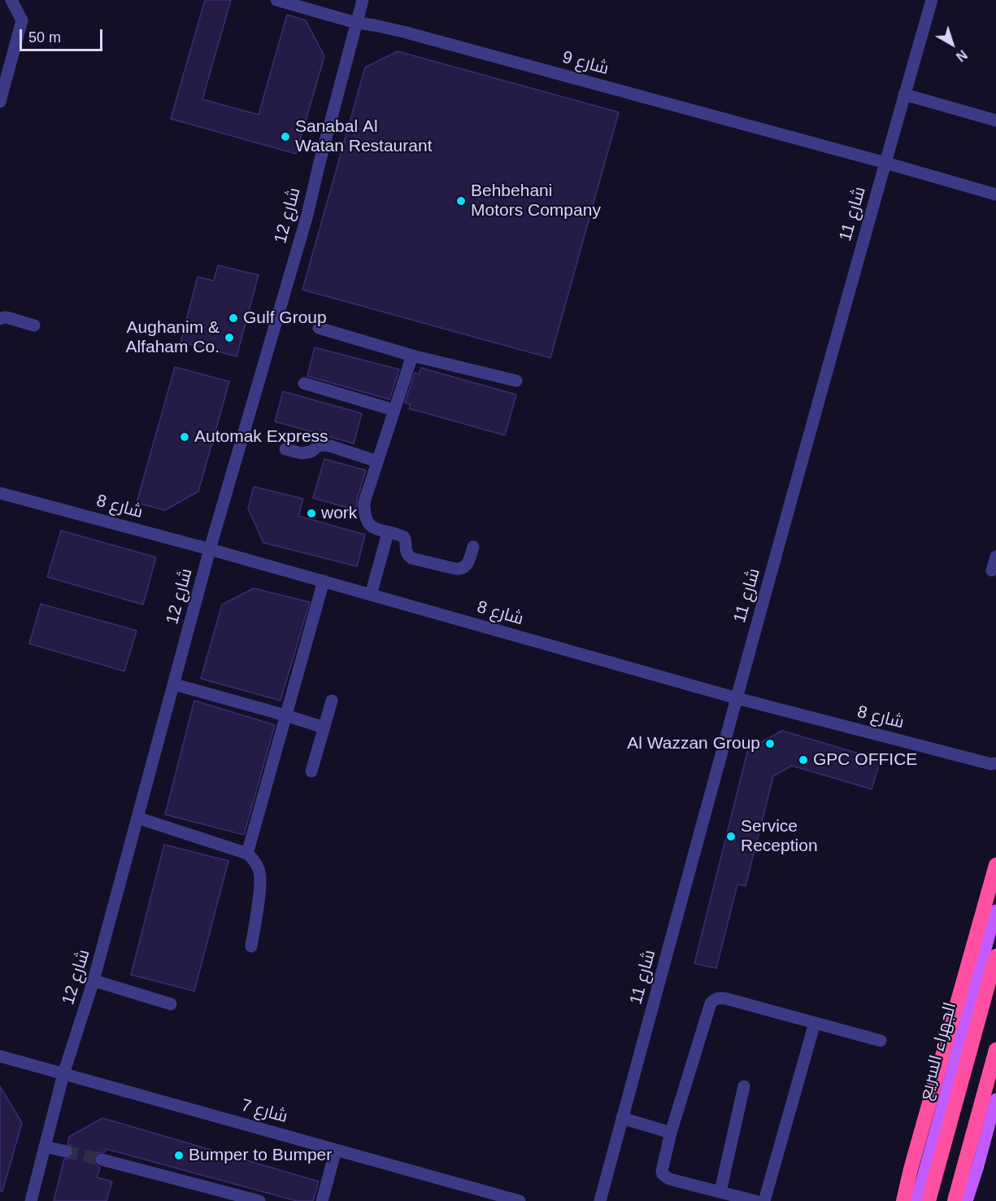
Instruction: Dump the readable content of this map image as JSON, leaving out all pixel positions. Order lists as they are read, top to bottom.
{
  "streets": {
    "highway": ["الجهراء السريع"],
    "street": [
      "شارع 9",
      "شارع 11",
      "شارع 12",
      "شارع 8",
      "شارع 7"
    ]
  },
  "crossings": [
    ["شارع 9", "شارع 11"],
    ["شارع 9", "شارع 12"],
    ["شارع 11", "شارع 8"],
    ["شارع 12", "شارع 8"],
    ["شارع 12", "شارع 7"]
  ],
  "places": [
    "Sanabal Al Watan Restaurant",
    "Behbehani Motors Company",
    "Gulf Group",
    "Aughanim & Alfaham Co.",
    "Automak Express",
    "work",
    "Al Wazzan Group",
    "GPC OFFICE",
    "Service Reception",
    "Bumper to Bumper"
  ],
  "scale_bar": "50 m",
  "north": "bottom right"
}
